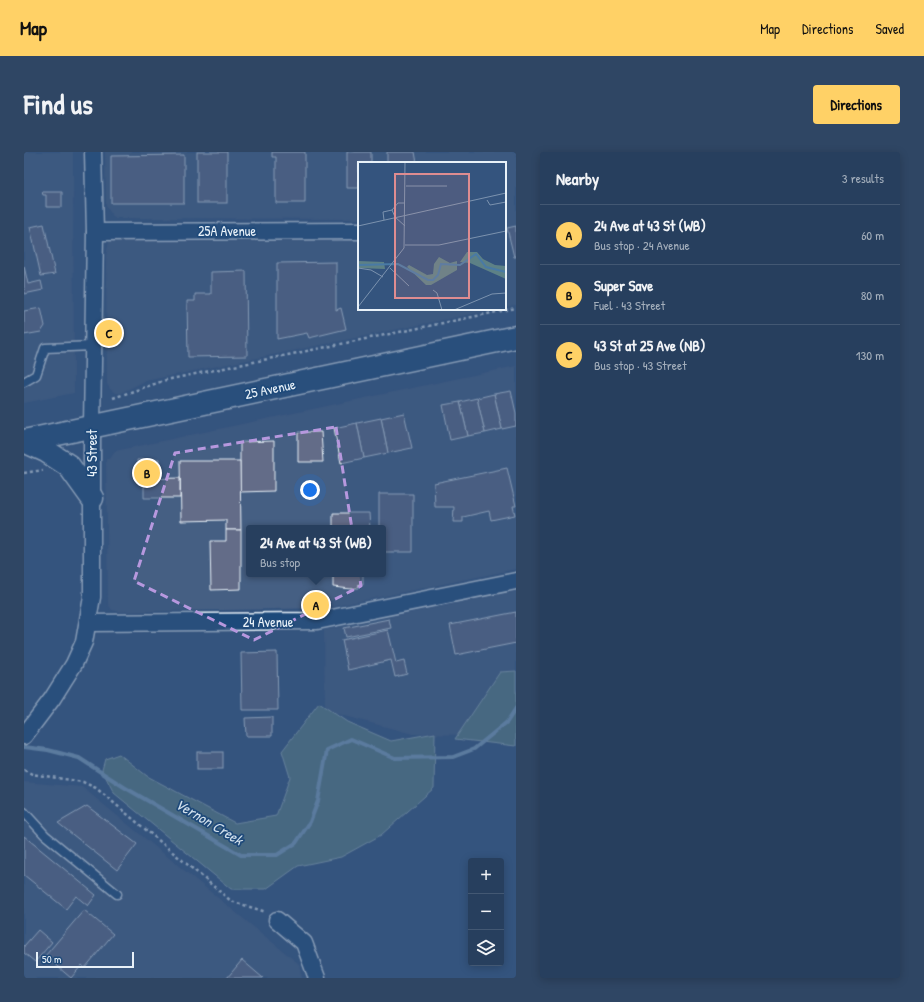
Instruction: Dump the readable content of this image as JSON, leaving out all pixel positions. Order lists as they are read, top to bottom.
{
  "streets": {
    "main road": ["25 Avenue"],
    "street": ["25A Avenue", "43 Street", "24 Avenue"]
  },
  "crossings": [
    ["25A Avenue", "43 Street"],
    ["25 Avenue", "43 Street"],
    ["43 Street", "24 Avenue"]
  ],
  "water": ["Vernon Creek"],
  "scale_bar": "50 m",
  "page": {
    "header": "Map",
    "nav": ["Map", "Directions", "Saved"],
    "title": "Find us",
    "buttons": "Directions",
    "heading": ["Nearby", "3 results"],
    "list": [
      {
        "mark": "A",
        "name": "24 Ave at 43 St (WB)",
        "note": "Bus stop · 24 Avenue",
        "value": "60 m"
      },
      {
        "mark": "B",
        "name": "Super Save",
        "note": "Fuel · 43 Street",
        "value": "80 m"
      },
      {
        "mark": "C",
        "name": "43 St at 25 Ave (NB)",
        "note": "Bus stop · 43 Street",
        "value": "130 m"
      }
    ],
    "pins": ["C", "B", "A"],
    "popup": ["24 Ave at 43 St (WB)", "Bus stop"],
    "map_buttons": ["+", "−"],
    "scale": "50 m"
  }
}
